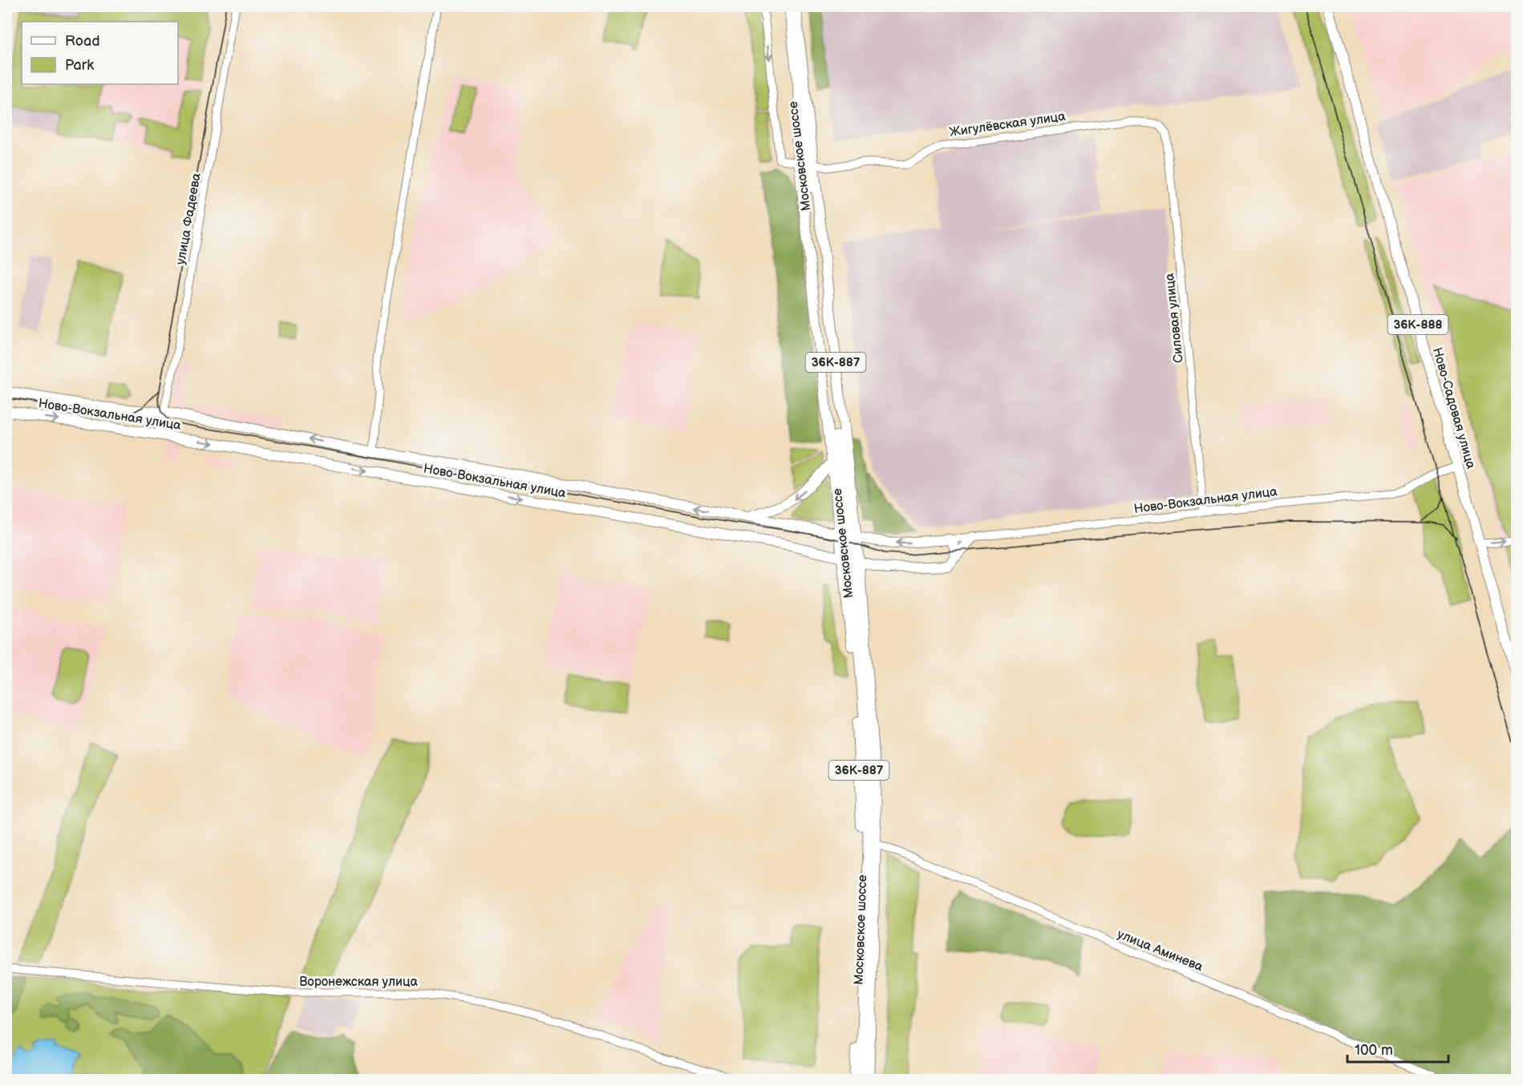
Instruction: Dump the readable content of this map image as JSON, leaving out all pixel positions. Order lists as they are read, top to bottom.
{
  "streets": {
    "main road": [
      "Московское шоссе",
      "36К-888",
      "36К-887",
      "Ново-Садовая улица",
      "Ново-Вокзальная улица"
    ],
    "street": [
      "Жигулёвская улица",
      "улица Фадеева",
      "Силовая улица",
      "улица Аминева",
      "Воронежская улица"
    ]
  },
  "crossings": [
    ["Жигулёвская улица", "Московское шоссе"],
    ["Жигулёвская улица", "Силовая улица"],
    ["Московское шоссе", "Ново-Вокзальная улица"],
    ["Московское шоссе", "улица Аминева"],
    ["улица Фадеева", "Ново-Вокзальная улица"],
    ["Силовая улица", "Ново-Вокзальная улица"],
    ["Ново-Садовая улица", "Ново-Вокзальная улица"]
  ],
  "legend": ["Road", "Park"],
  "scale_bar": "100 m"
}
